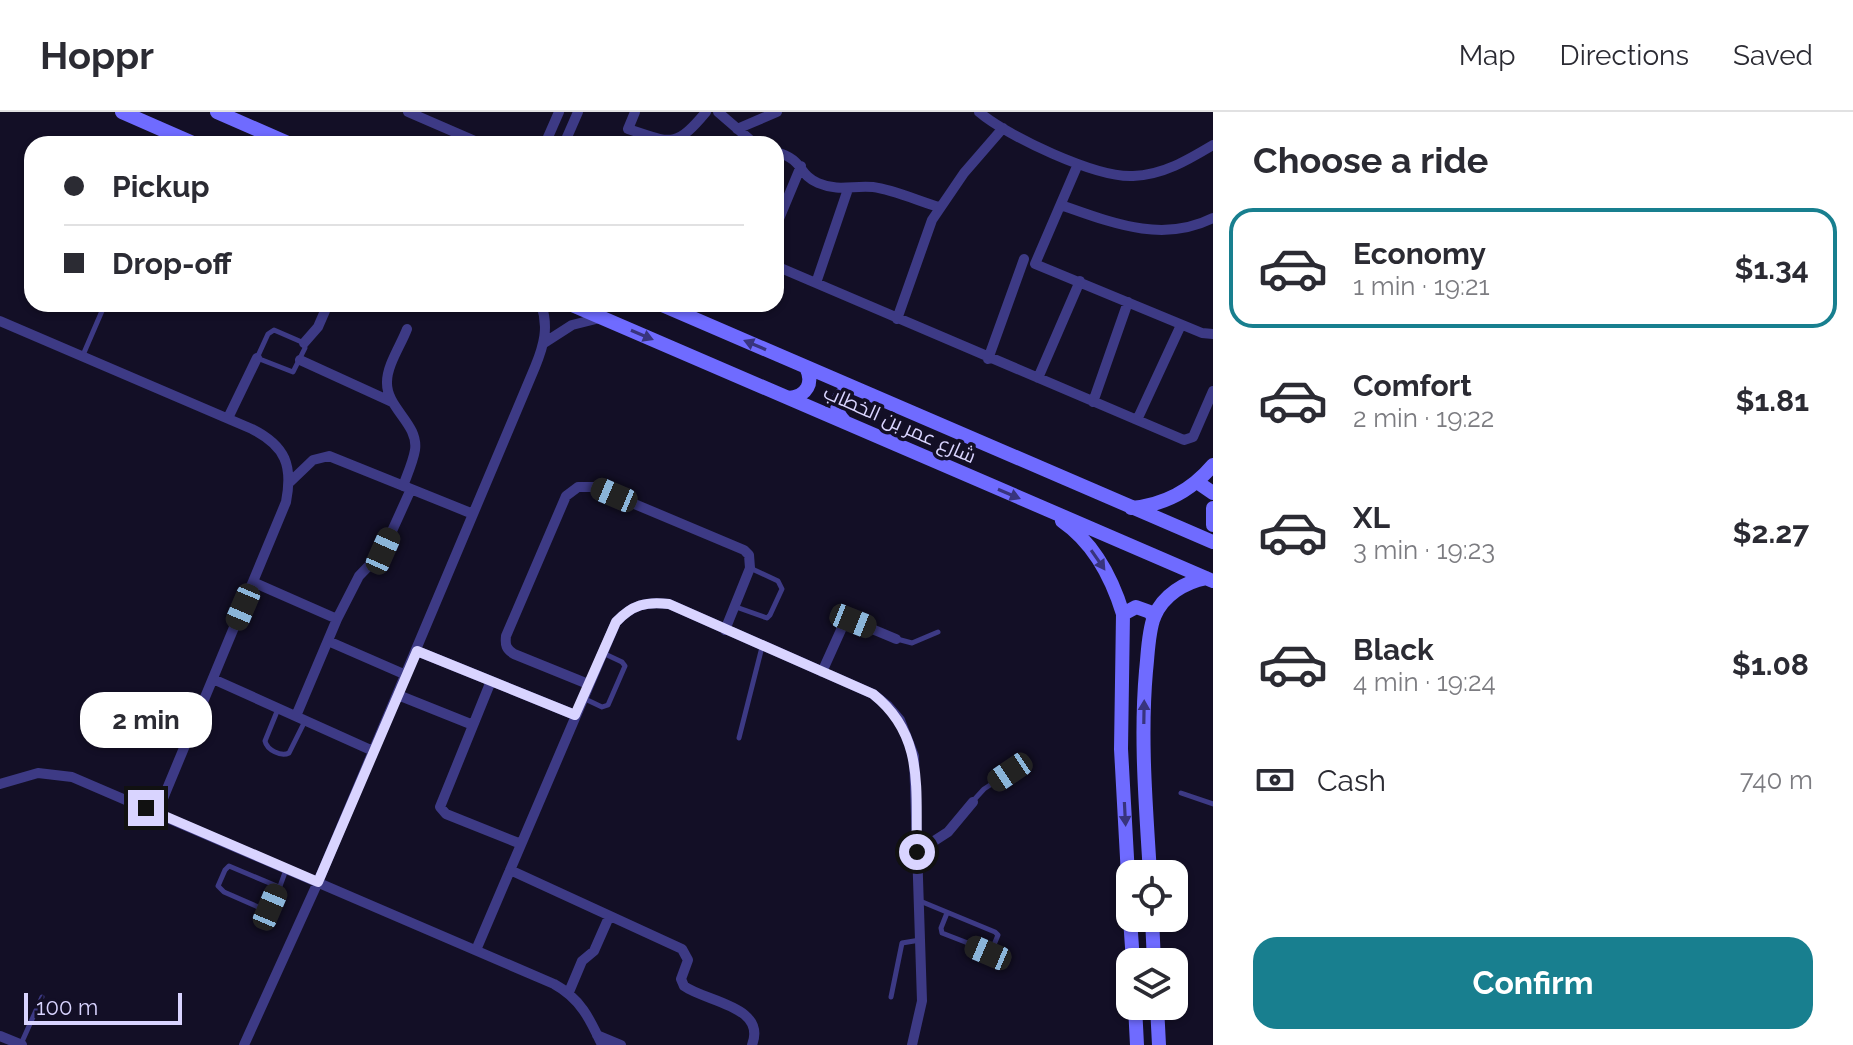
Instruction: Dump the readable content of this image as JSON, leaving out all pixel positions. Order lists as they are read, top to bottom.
{
  "streets": {
    "street": ["شارع عمر بن الخطاب"]
  },
  "scale_bar": "100 m",
  "page": {
    "header": "Hoppr",
    "nav": ["Map", "Directions", "Saved"],
    "heading": "Choose a ride",
    "banner": ["Pickup", "Drop-off"],
    "list": [
      {
        "name": "Economy",
        "note": "1 min · 19:21",
        "value": "$1.34"
      },
      {
        "name": "Comfort",
        "note": "2 min · 19:22",
        "value": "$1.81"
      },
      {
        "name": "XL",
        "note": "3 min · 19:23",
        "value": "$2.27"
      },
      {
        "name": "Black",
        "note": "4 min · 19:24",
        "value": "$1.08"
      }
    ],
    "bubble": "2 min",
    "pay": ["Cash", "740 m"],
    "buttons": "Confirm",
    "scale": "100 m"
  }
}
